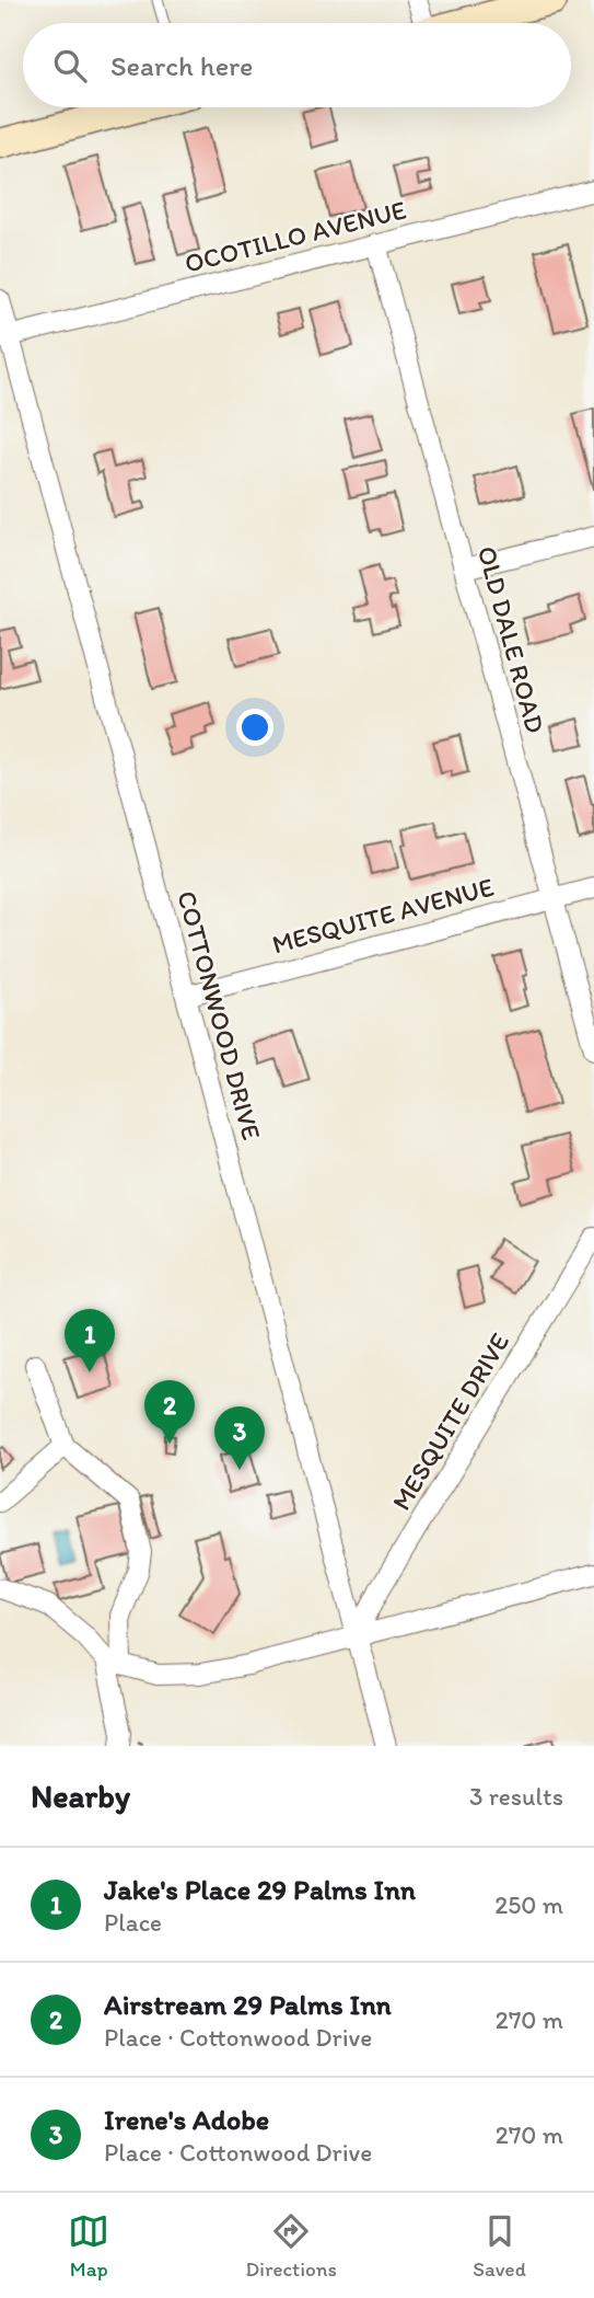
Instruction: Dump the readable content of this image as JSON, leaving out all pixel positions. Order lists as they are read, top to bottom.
{
  "streets": {
    "street": [
      "OCOTILLO AVENUE",
      "OLD DALE ROAD",
      "MESQUITE AVENUE",
      "COTTONWOOD DRIVE",
      "MESQUITE DRIVE"
    ]
  },
  "crossings": [
    ["OCOTILLO AVENUE", "OLD DALE ROAD"],
    ["OCOTILLO AVENUE", "COTTONWOOD DRIVE"],
    ["OLD DALE ROAD", "MESQUITE AVENUE"],
    ["MESQUITE AVENUE", "COTTONWOOD DRIVE"],
    ["COTTONWOOD DRIVE", "MESQUITE DRIVE"]
  ],
  "page": {
    "search": "Search here",
    "pins": ["1", "2", "3"],
    "heading": ["Nearby", "3 results"],
    "list": [
      {
        "mark": "1",
        "name": "Jake's Place 29 Palms Inn",
        "note": "Place",
        "value": "250 m"
      },
      {
        "mark": "2",
        "name": "Airstream 29 Palms Inn",
        "note": "Place · Cottonwood Drive",
        "value": "270 m"
      },
      {
        "mark": "3",
        "name": "Irene's Adobe",
        "note": "Place · Cottonwood Drive",
        "value": "270 m"
      }
    ],
    "nav": ["Map", "Directions", "Saved"]
  }
}
